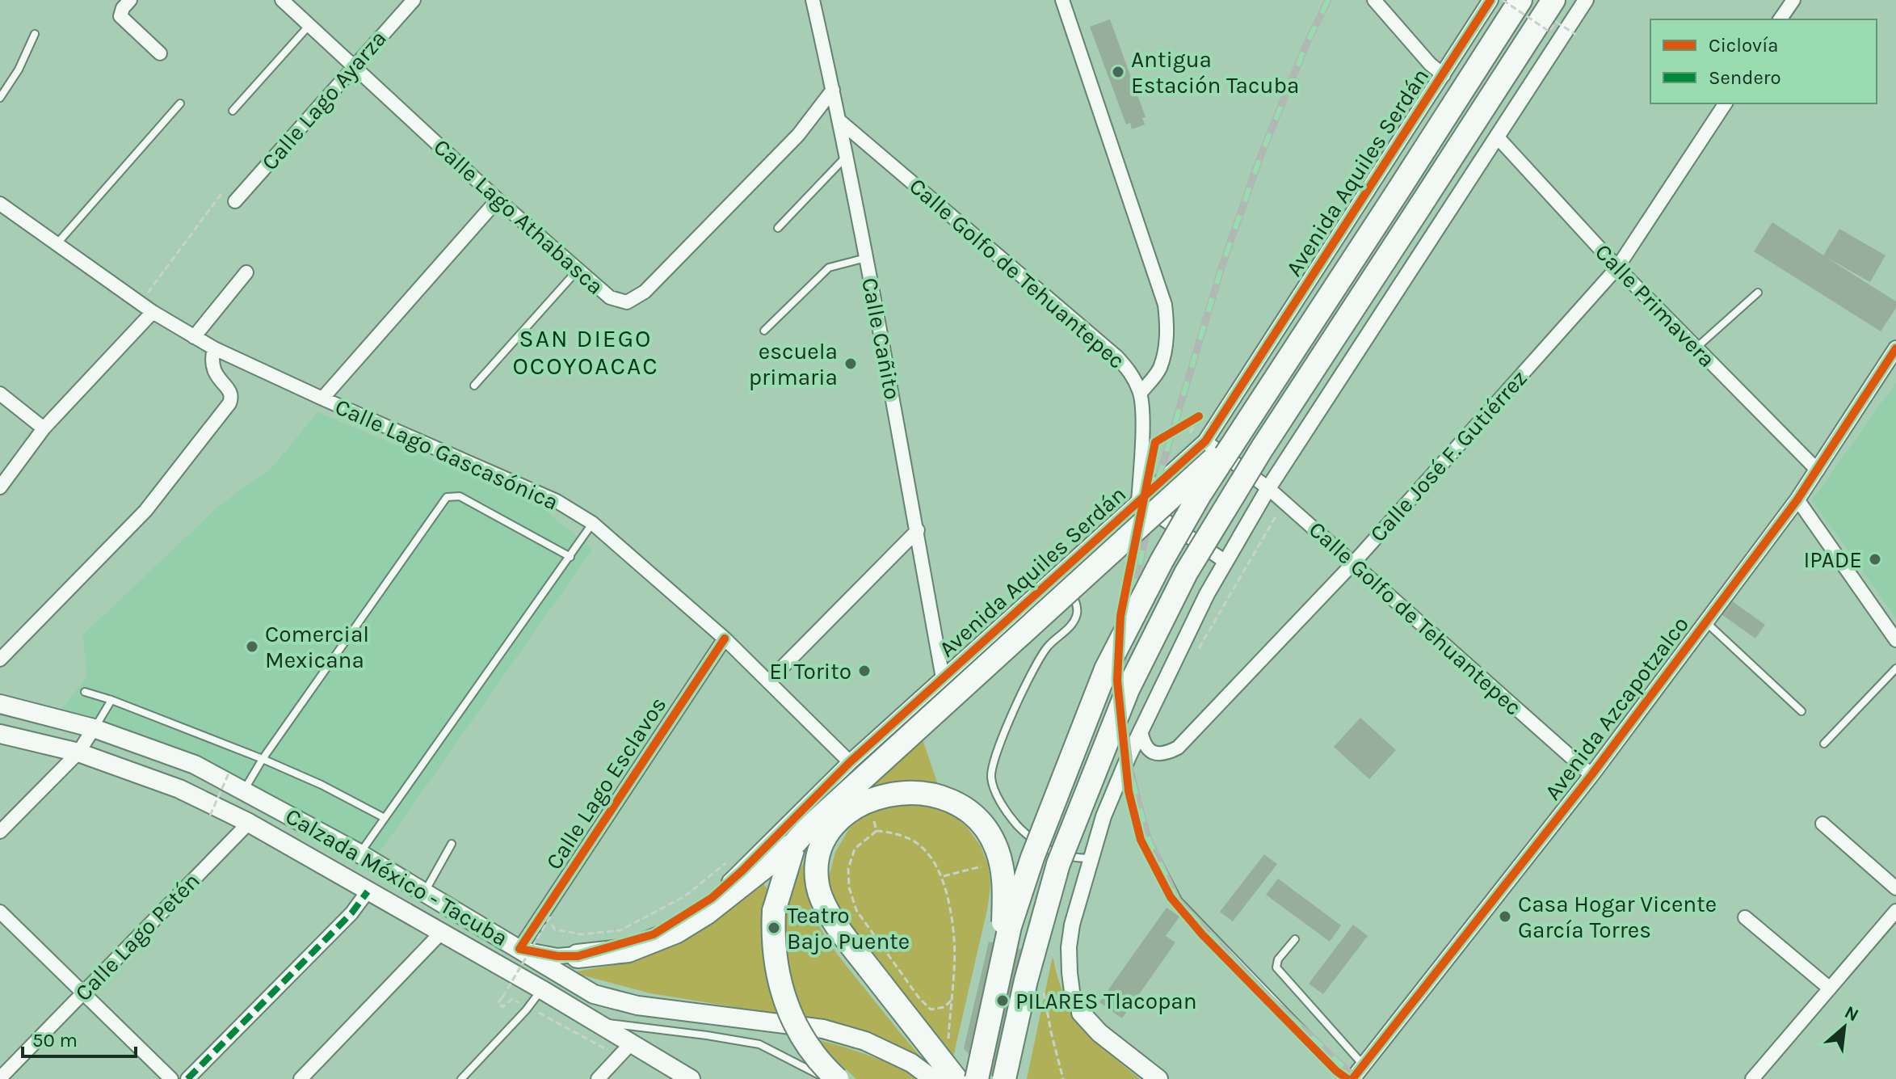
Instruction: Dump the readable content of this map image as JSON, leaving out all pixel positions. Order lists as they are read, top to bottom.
{
  "streets": {
    "highway": ["Avenida Aquiles Serdán"],
    "main road": ["Calzada México - Tacuba"],
    "street": [
      "Calle Lago Ayarza",
      "Calle Lago Athabasca",
      "Calle Golfo de Tehuantepec",
      "Calle Primavera",
      "Calle Cañito",
      "Calle Lago Gascasónica",
      "Calle José F. Gutiérrez",
      "Avenida Azcapotzalco",
      "Calle Lago Esclavos",
      "Calle Lago Petén"
    ]
  },
  "crossings": [
    ["Calle Lago Ayarza", "Calle Lago Athabasca"],
    ["Avenida Aquiles Serdán", "Calle Golfo de Tehuantepec"],
    ["Avenida Aquiles Serdán", "Calle Cañito"],
    ["Avenida Aquiles Serdán", "Calle Lago Gascasónica"],
    ["Avenida Aquiles Serdán", "Calle Lago Esclavos"],
    ["Avenida Aquiles Serdán", "Calzada México - Tacuba"],
    ["Calle Lago Athabasca", "Calle Cañito"],
    ["Calle Golfo de Tehuantepec", "Calle Cañito"],
    ["Calle Golfo de Tehuantepec", "Calle José F. Gutiérrez"],
    ["Calle Golfo de Tehuantepec", "Avenida Azcapotzalco"],
    ["Calle Primavera", "Calle José F. Gutiérrez"],
    ["Calle Primavera", "Avenida Azcapotzalco"],
    ["Calle Lago Gascasónica", "Calle Lago Esclavos"],
    ["Calle Lago Esclavos", "Calzada México - Tacuba"],
    ["Calzada México - Tacuba", "Calle Lago Petén"]
  ],
  "districts": ["SAN DIEGO OCOYOACAC"],
  "places": [
    "Antigua Estación Tacuba",
    "escuela primaria",
    "IPADE",
    "Comercial Mexicana",
    "El Torito",
    "Casa Hogar Vicente García Torres",
    "Teatro Bajo Puente",
    "PILARES Tlacopan"
  ],
  "legend": ["Ciclovía", "Sendero"],
  "scale_bar": "50 m",
  "north": "top right"
}
